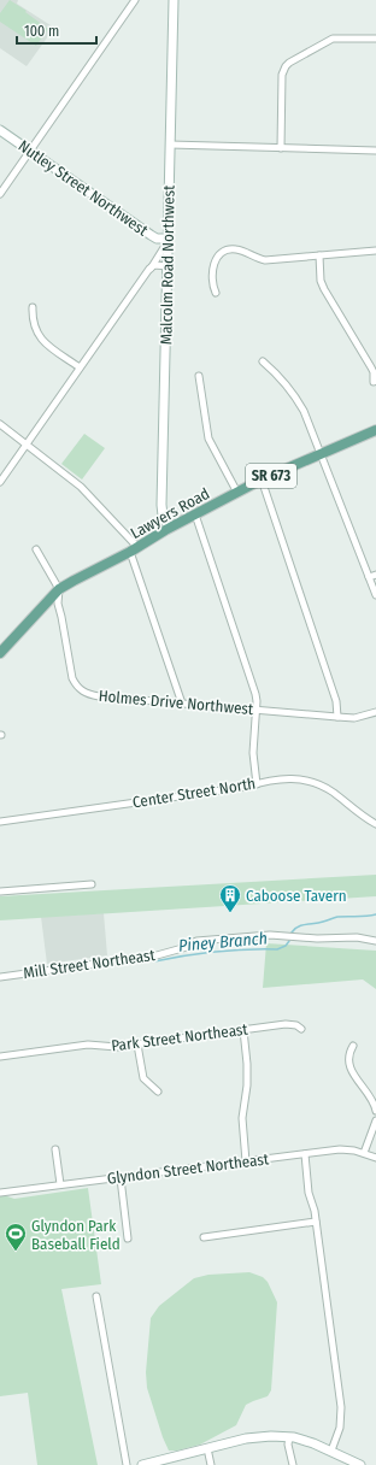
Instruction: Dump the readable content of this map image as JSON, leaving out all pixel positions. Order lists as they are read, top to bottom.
{
  "streets": {
    "main road": [
      "Nutley Street Northwest",
      "Malcolm Road Northwest",
      "SR 673",
      "Lawyers Road"
    ],
    "street": [
      "Holmes Drive Northwest",
      "Center Street North",
      "Mill Street Northeast",
      "Park Street Northeast",
      "Glyndon Street Northeast"
    ]
  },
  "crossings": [
    ["Nutley Street Northwest", "Malcolm Road Northwest"],
    ["Malcolm Road Northwest", "Lawyers Road"],
    ["Lawyers Road", "Holmes Drive Northwest"]
  ],
  "water": ["Piney Branch"],
  "places": {
    "building": ["Caboose Tavern"],
    "sports": ["Glyndon Park Baseball Field"]
  },
  "scale_bar": "100 m"
}
